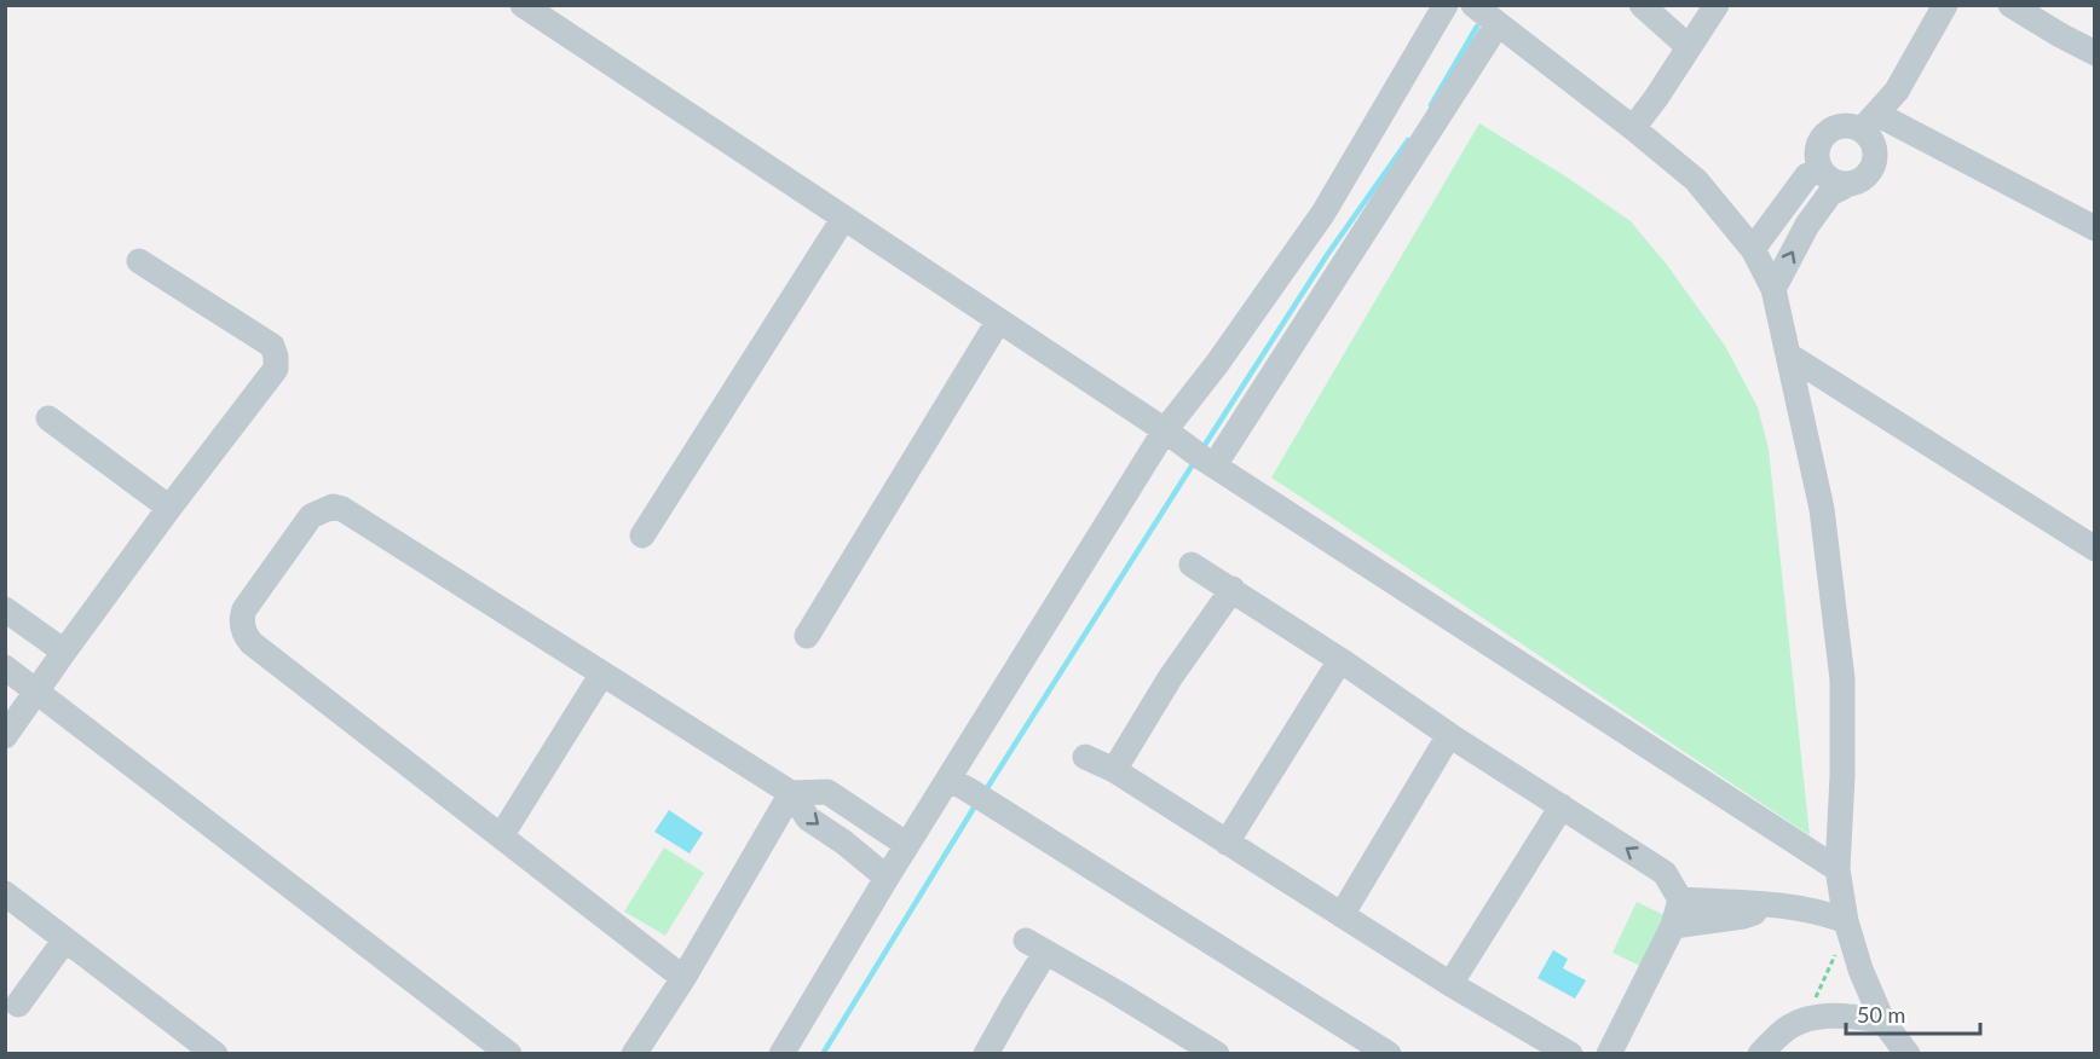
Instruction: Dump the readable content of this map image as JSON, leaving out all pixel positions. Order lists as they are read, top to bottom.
{
  "scale_bar": "50 m"
}
